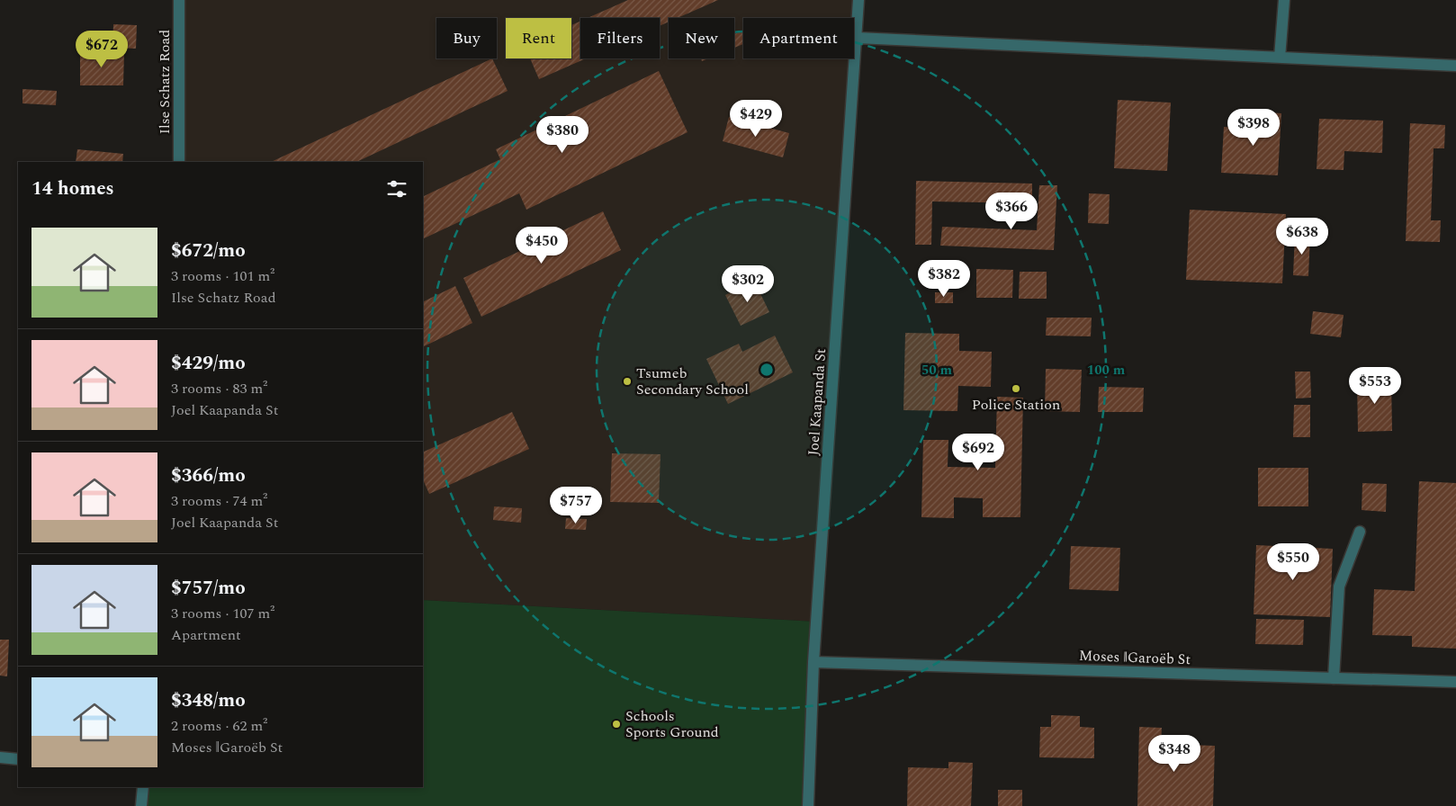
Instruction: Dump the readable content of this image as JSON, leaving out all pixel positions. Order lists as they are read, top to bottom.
{
  "streets": {
    "street": ["Ilse Schatz Road", "Joel Kaapanda St", "Moses ǁGaroëb St"]
  },
  "crossings": [
    ["Joel Kaapanda St", "Moses ǁGaroëb St"]
  ],
  "places": ["Tsumeb Secondary School", "Police Station", "Schools Sports Ground"],
  "page": {
    "chip": [
      "Buy",
      "Rent",
      "Filters",
      "New",
      "Apartment"
    ],
    "price": [
      "$672",
      "$429",
      "$398",
      "$380",
      "$366",
      "$638",
      "$450",
      "$382",
      "$302",
      "$553",
      "$692",
      "$757",
      "$550",
      "$348"
    ],
    "heading": "14 homes",
    "list": [
      {
        "name": "$672/mo",
        "note": "3 rooms · 101 m² · Ilse Schatz Road"
      },
      {
        "name": "$429/mo",
        "note": "3 rooms · 83 m² · Joel Kaapanda St"
      },
      {
        "name": "$366/mo",
        "note": "3 rooms · 74 m² · Joel Kaapanda St"
      },
      {
        "name": "$757/mo",
        "note": "3 rooms · 107 m² · Apartment"
      },
      {
        "name": "$348/mo",
        "note": "2 rooms · 62 m² · Moses ǁGaroëb St"
      }
    ]
  },
  "rings": ["50 m", "100 m"]
}
